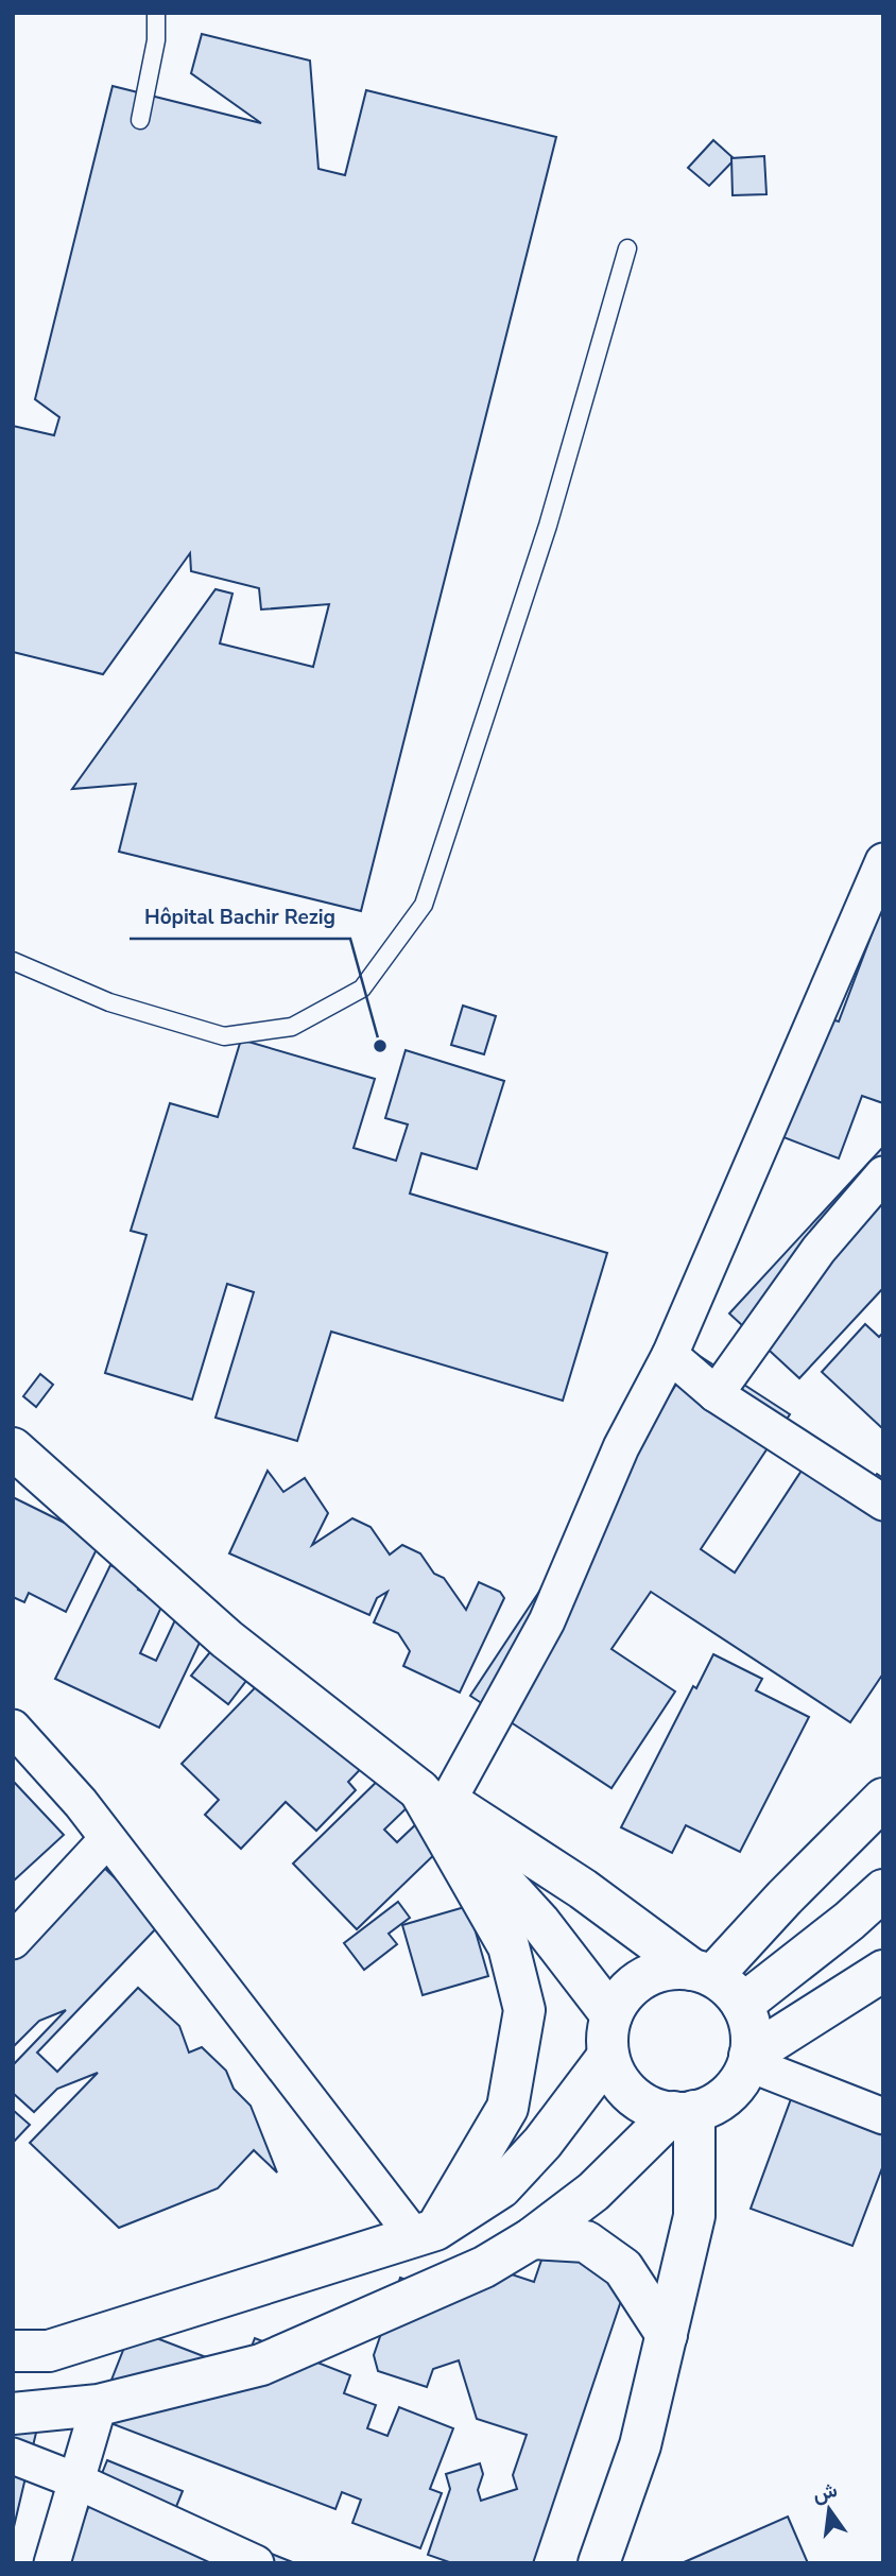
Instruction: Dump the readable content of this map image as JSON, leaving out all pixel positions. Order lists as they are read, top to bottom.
{
  "places": ["Hôpital Bachir Rezig"],
  "north": "top"
}
